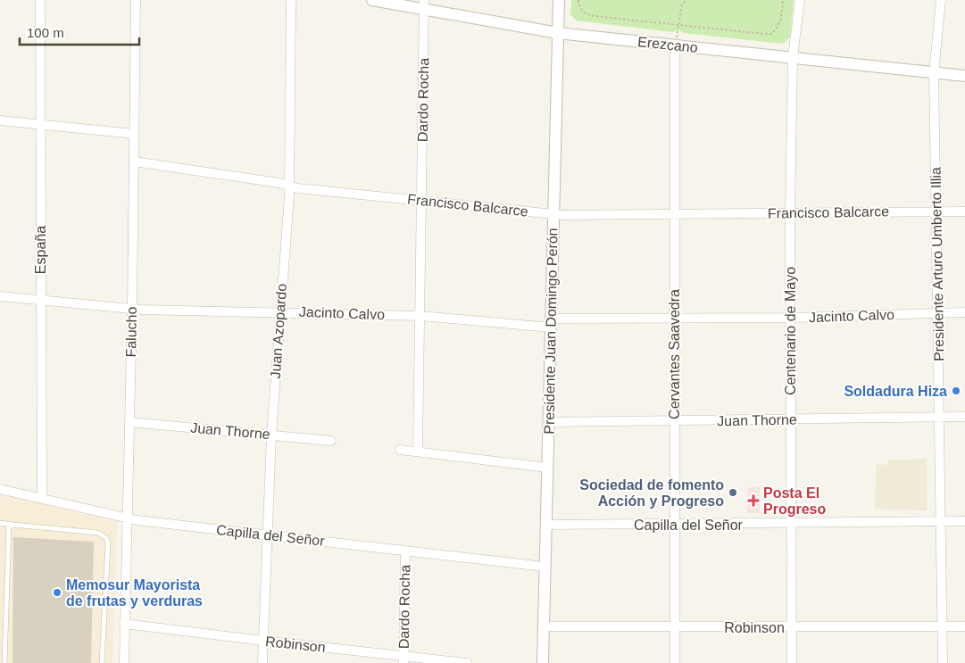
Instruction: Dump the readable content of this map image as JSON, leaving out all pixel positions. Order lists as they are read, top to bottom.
{
  "streets": {
    "street": [
      "Erezcano",
      "Dardo Rocha",
      "Francisco Balcarce",
      "España",
      "Presidente Arturo Umberto Illia",
      "Jacinto Calvo",
      "Juan Azopardo",
      "Presidente Juan Domingo Perón",
      "Centenario de Mayo",
      "Falucho",
      "Cervantes Saavedra",
      "Juan Thorne",
      "Capilla del Señor",
      "Robinson"
    ]
  },
  "crossings": [
    ["Erezcano", "Dardo Rocha"],
    ["Erezcano", "Presidente Arturo Umberto Illia"],
    ["Erezcano", "Presidente Juan Domingo Perón"],
    ["Erezcano", "Centenario de Mayo"],
    ["Erezcano", "Cervantes Saavedra"],
    ["Dardo Rocha", "Francisco Balcarce"],
    ["Dardo Rocha", "Jacinto Calvo"],
    ["Dardo Rocha", "Capilla del Señor"],
    ["Dardo Rocha", "Robinson"],
    ["Francisco Balcarce", "Presidente Arturo Umberto Illia"],
    ["Francisco Balcarce", "Juan Azopardo"],
    ["Francisco Balcarce", "Presidente Juan Domingo Perón"],
    ["Francisco Balcarce", "Centenario de Mayo"],
    ["Francisco Balcarce", "Falucho"],
    ["Francisco Balcarce", "Cervantes Saavedra"],
    ["España", "Jacinto Calvo"],
    ["España", "Capilla del Señor"],
    ["Presidente Arturo Umberto Illia", "Jacinto Calvo"],
    ["Presidente Arturo Umberto Illia", "Juan Thorne"],
    ["Presidente Arturo Umberto Illia", "Capilla del Señor"],
    ["Presidente Arturo Umberto Illia", "Robinson"],
    ["Jacinto Calvo", "Juan Azopardo"],
    ["Jacinto Calvo", "Presidente Juan Domingo Perón"],
    ["Jacinto Calvo", "Centenario de Mayo"],
    ["Jacinto Calvo", "Falucho"],
    ["Jacinto Calvo", "Cervantes Saavedra"],
    ["Juan Azopardo", "Juan Thorne"],
    ["Juan Azopardo", "Capilla del Señor"],
    ["Juan Azopardo", "Robinson"],
    ["Presidente Juan Domingo Perón", "Juan Thorne"],
    ["Presidente Juan Domingo Perón", "Capilla del Señor"],
    ["Presidente Juan Domingo Perón", "Robinson"],
    ["Centenario de Mayo", "Juan Thorne"],
    ["Centenario de Mayo", "Capilla del Señor"],
    ["Centenario de Mayo", "Robinson"],
    ["Falucho", "Juan Thorne"],
    ["Falucho", "Capilla del Señor"],
    ["Falucho", "Robinson"],
    ["Cervantes Saavedra", "Juan Thorne"],
    ["Cervantes Saavedra", "Capilla del Señor"],
    ["Cervantes Saavedra", "Robinson"]
  ],
  "places": {
    "other": ["Soldadura Hiza", "Sociedad de fomento Acción y Progreso", "Memosur Mayorista de frutas y verduras"],
    "health": ["Posta El Progreso"]
  },
  "scale_bar": "100 m"
}
